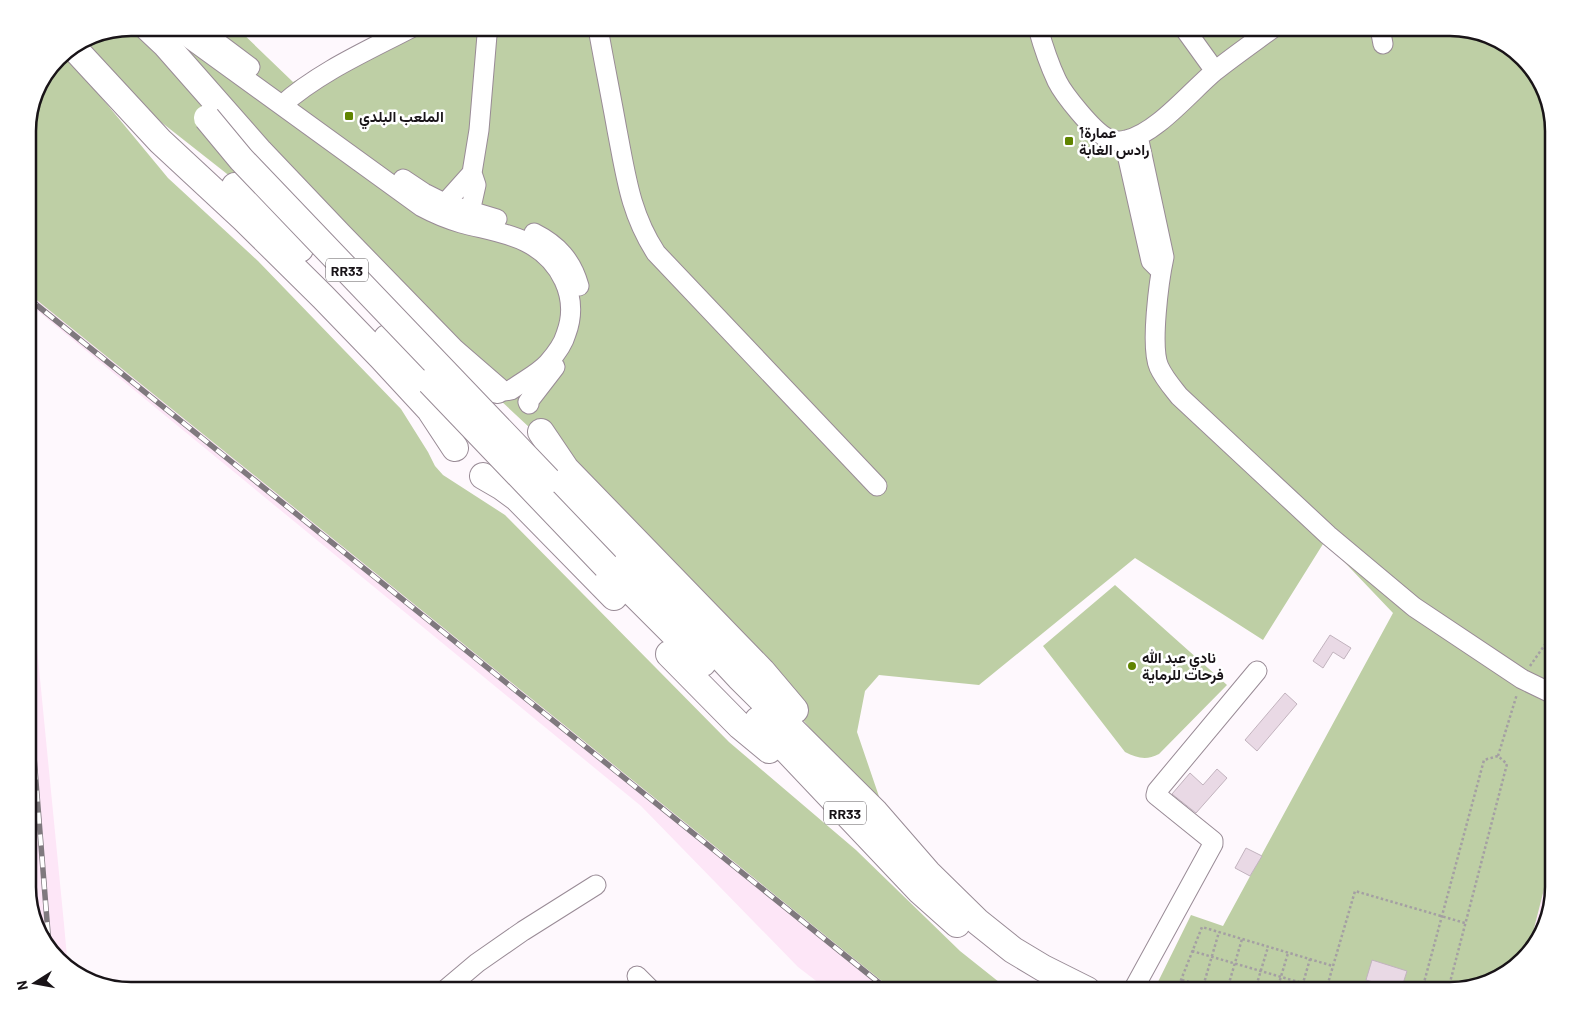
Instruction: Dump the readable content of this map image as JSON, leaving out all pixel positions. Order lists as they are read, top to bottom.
{
  "streets": {
    "highway": ["RR33"]
  },
  "places": {
    "transit": ["الملعب البلدي", "1عمارة رادس الغابة"],
    "other": ["نادي عبد الله فرحات للرماية"]
  },
  "north": "left"
}
